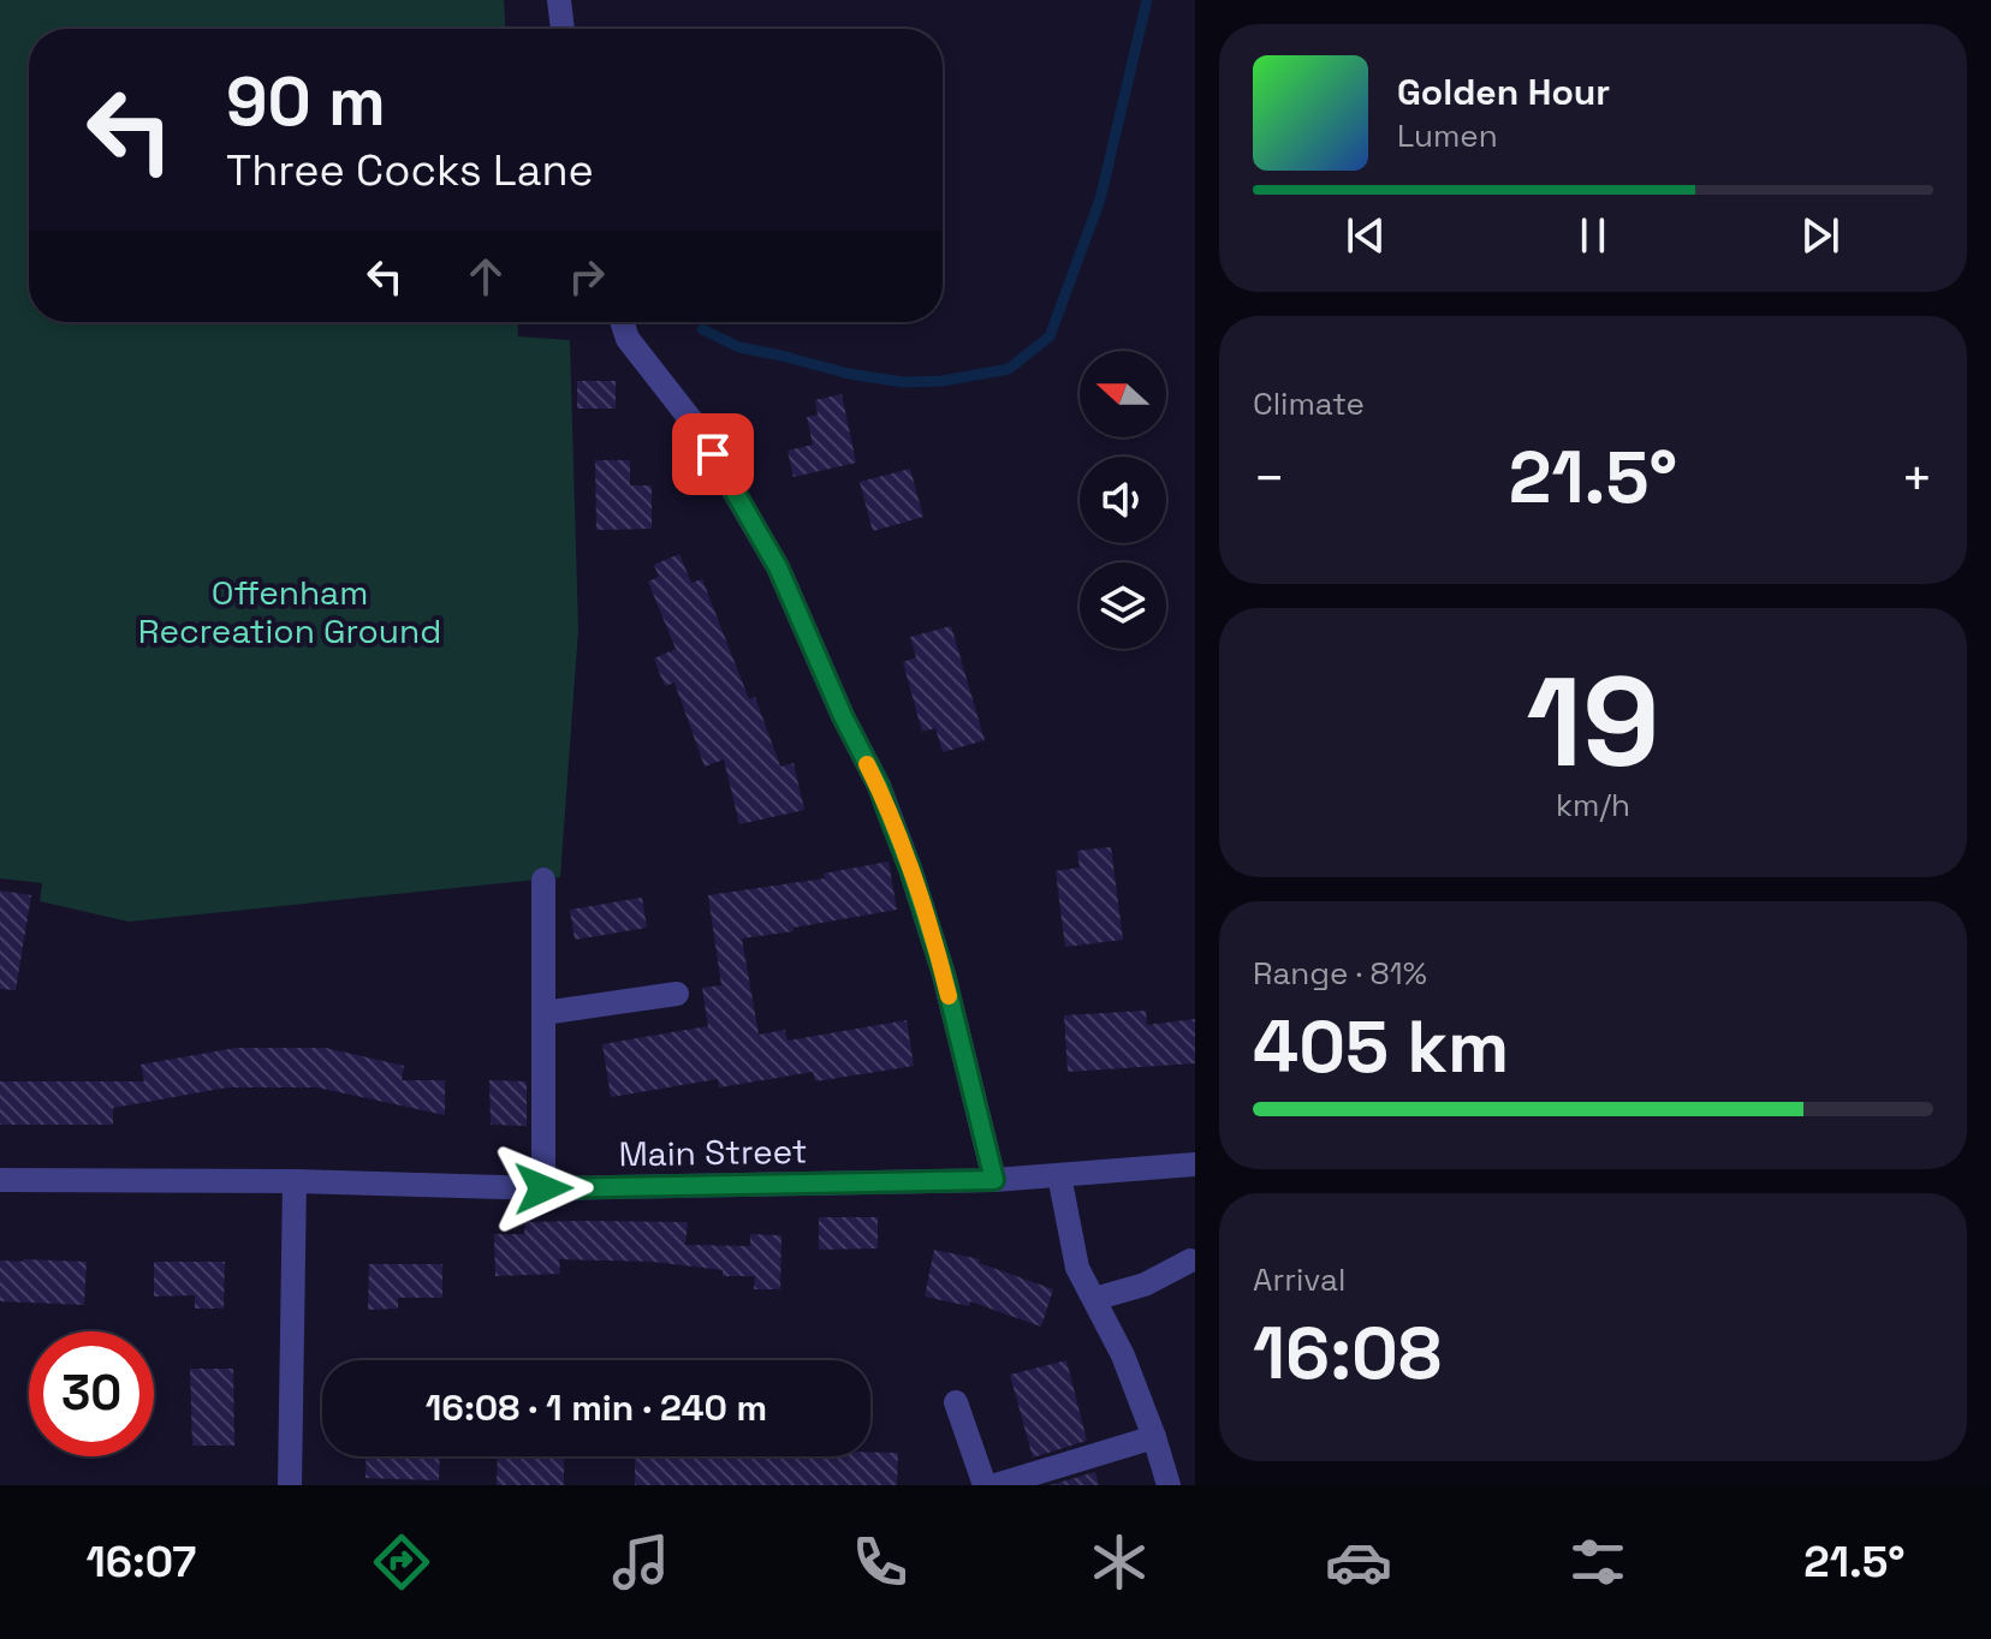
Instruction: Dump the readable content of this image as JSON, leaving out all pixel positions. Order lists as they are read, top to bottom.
{
  "streets": {
    "street": ["Main Street"]
  },
  "parks": ["Offenham Recreation Ground"],
  "north": "left",
  "page": {
    "turn": ["90 m", "Three Cocks Lane"],
    "song": ["Golden Hour", "Lumen"],
    "tile": [
      "Climate",
      ["19", "km/h"],
      ["Range · 81%", "405 km"],
      ["Arrival", "16:08"]
    ],
    "heat": ["−", "21.5°", "+"],
    "limit": "30",
    "trip": "16:08 · 1 min · 240 m",
    "tabs": ["16:07", "21.5°"]
  }
}
